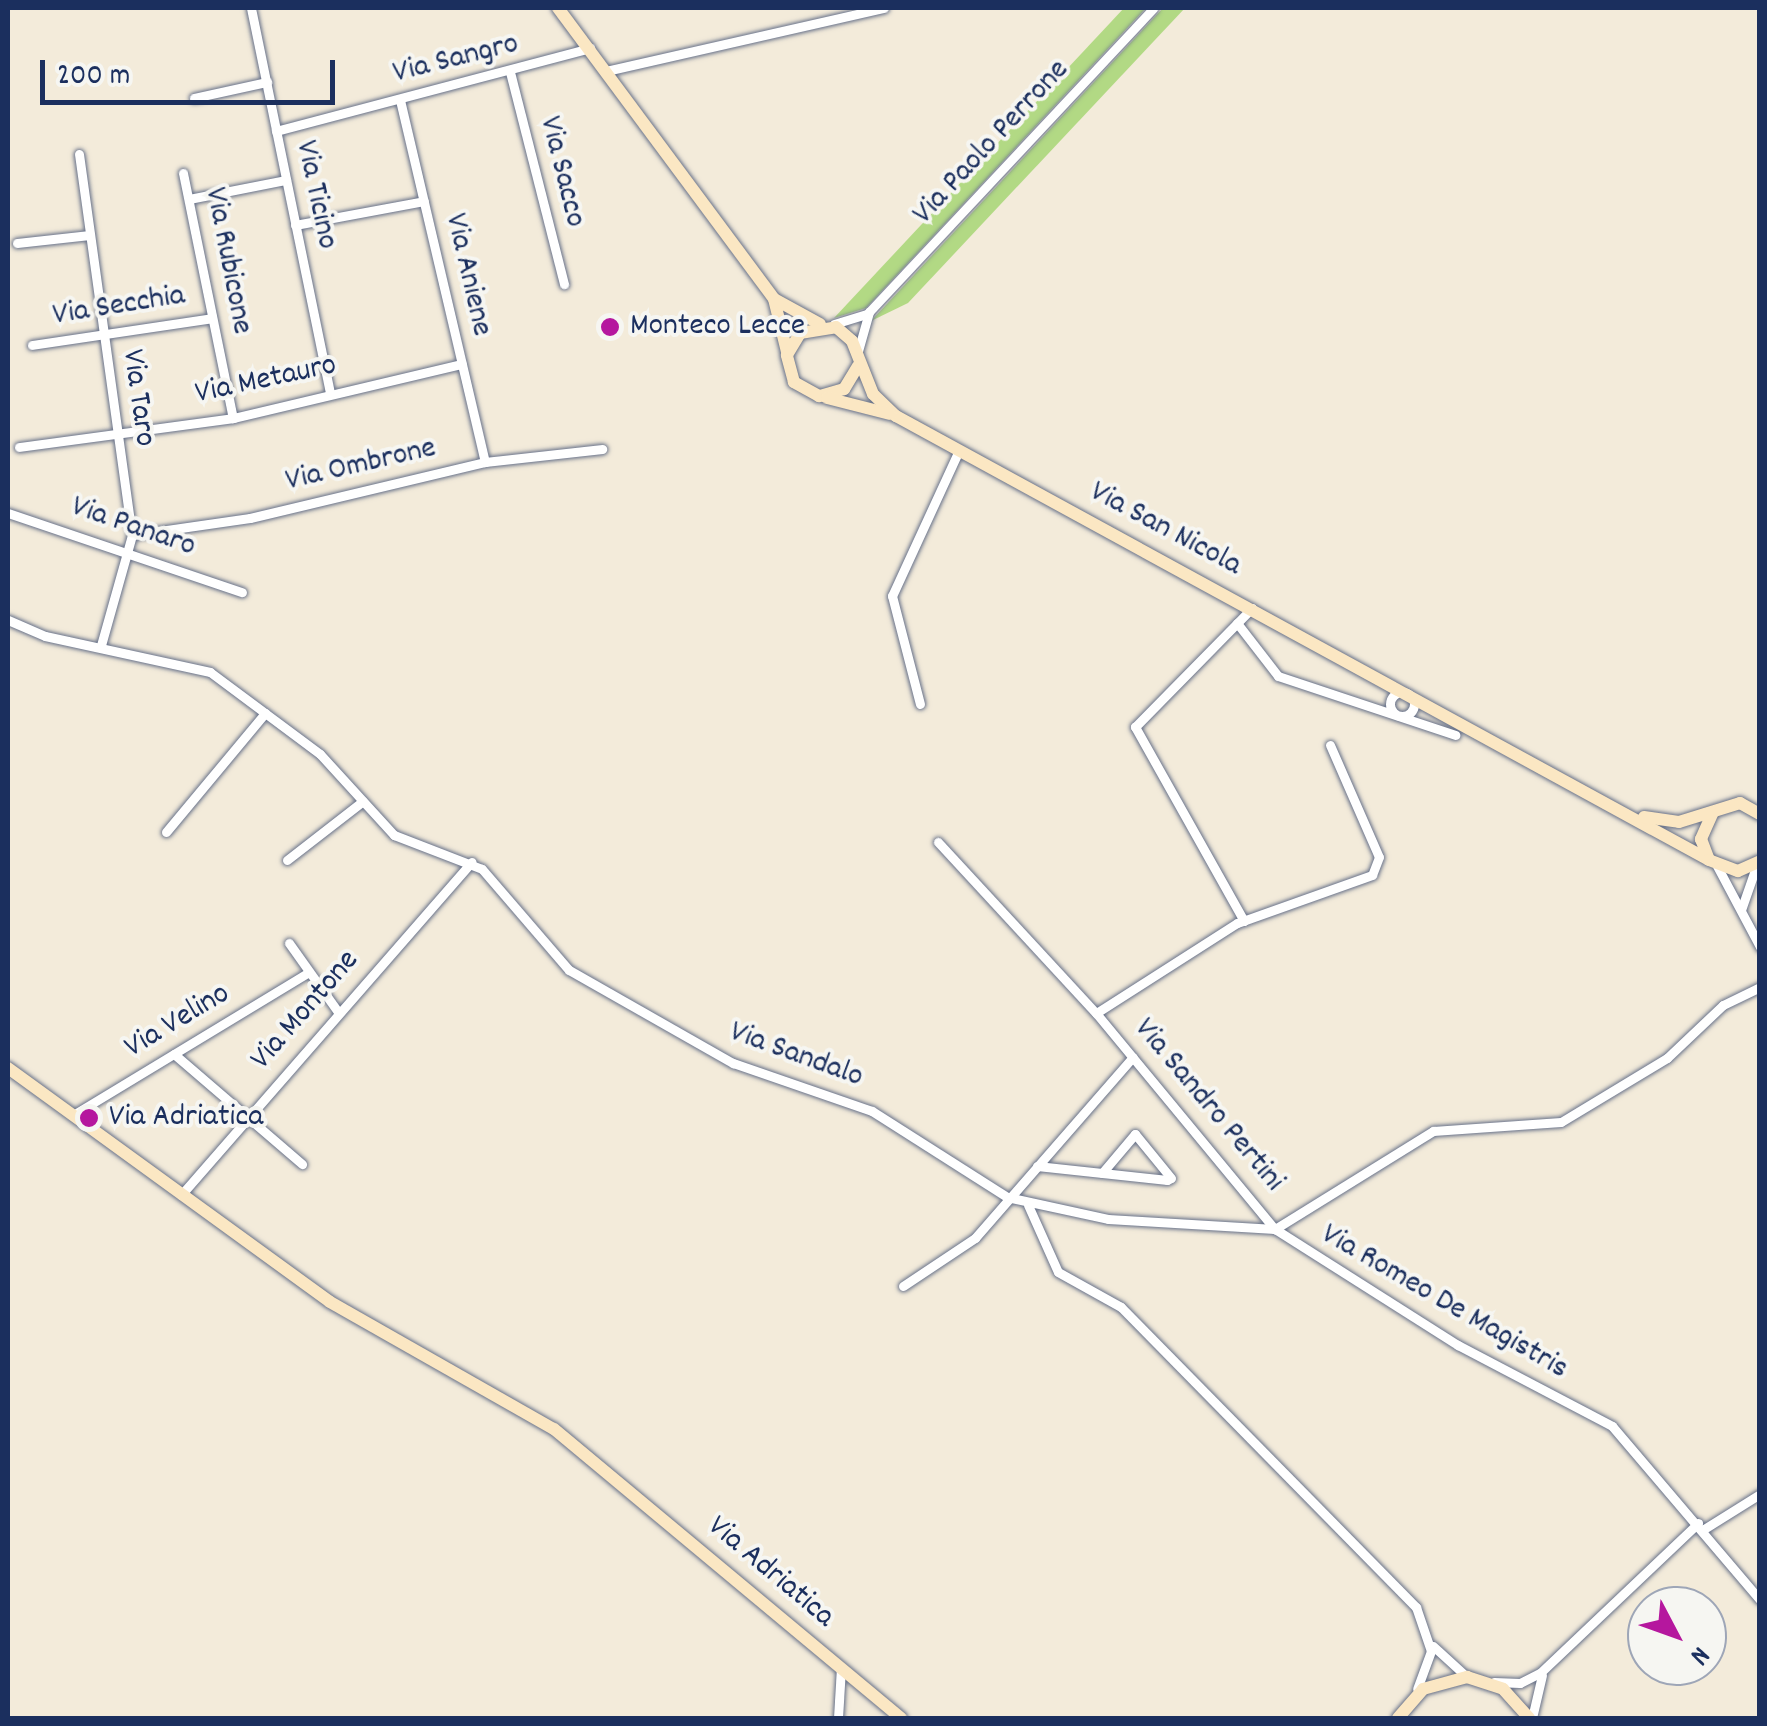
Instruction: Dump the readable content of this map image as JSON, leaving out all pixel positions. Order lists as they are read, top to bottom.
{
  "streets": {
    "street": [
      "Via Sangro",
      "Via Paolo Perrone",
      "Via Sacco",
      "Via Ticino",
      "Via Rubicone",
      "Via Aniene",
      "Via Secchia",
      "Via Metauro",
      "Via Taro",
      "Via Ombrone",
      "Via Panaro",
      "Via San Nicola",
      "Via Montone",
      "Via Velino",
      "Via Sandalo",
      "Via Sandro Pertini",
      "Via Romeo De Magistris",
      "Via Adriatica"
    ]
  },
  "crossings": [
    ["Via Sangro", "Via Sacco"],
    ["Via Sangro", "Via Ticino"],
    ["Via Sangro", "Via Aniene"],
    ["Via Sangro", "Via San Nicola"],
    ["Via Paolo Perrone", "Via San Nicola"],
    ["Via Ticino", "Via Metauro"],
    ["Via Rubicone", "Via Secchia"],
    ["Via Rubicone", "Via Metauro"],
    ["Via Aniene", "Via Metauro"],
    ["Via Aniene", "Via Ombrone"],
    ["Via Secchia", "Via Taro"],
    ["Via Metauro", "Via Taro"],
    ["Via Taro", "Via Ombrone"],
    ["Via Taro", "Via Panaro"],
    ["Via Montone", "Via Sandalo"],
    ["Via Montone", "Via Adriatica"],
    ["Via Velino", "Via Adriatica"],
    ["Via Sandalo", "Via Romeo De Magistris"],
    ["Via Sandro Pertini", "Via Romeo De Magistris"]
  ],
  "places": ["Monteco Lecce", "Via Adriatica"],
  "scale_bar": "200 m",
  "north": "bottom right"
}
